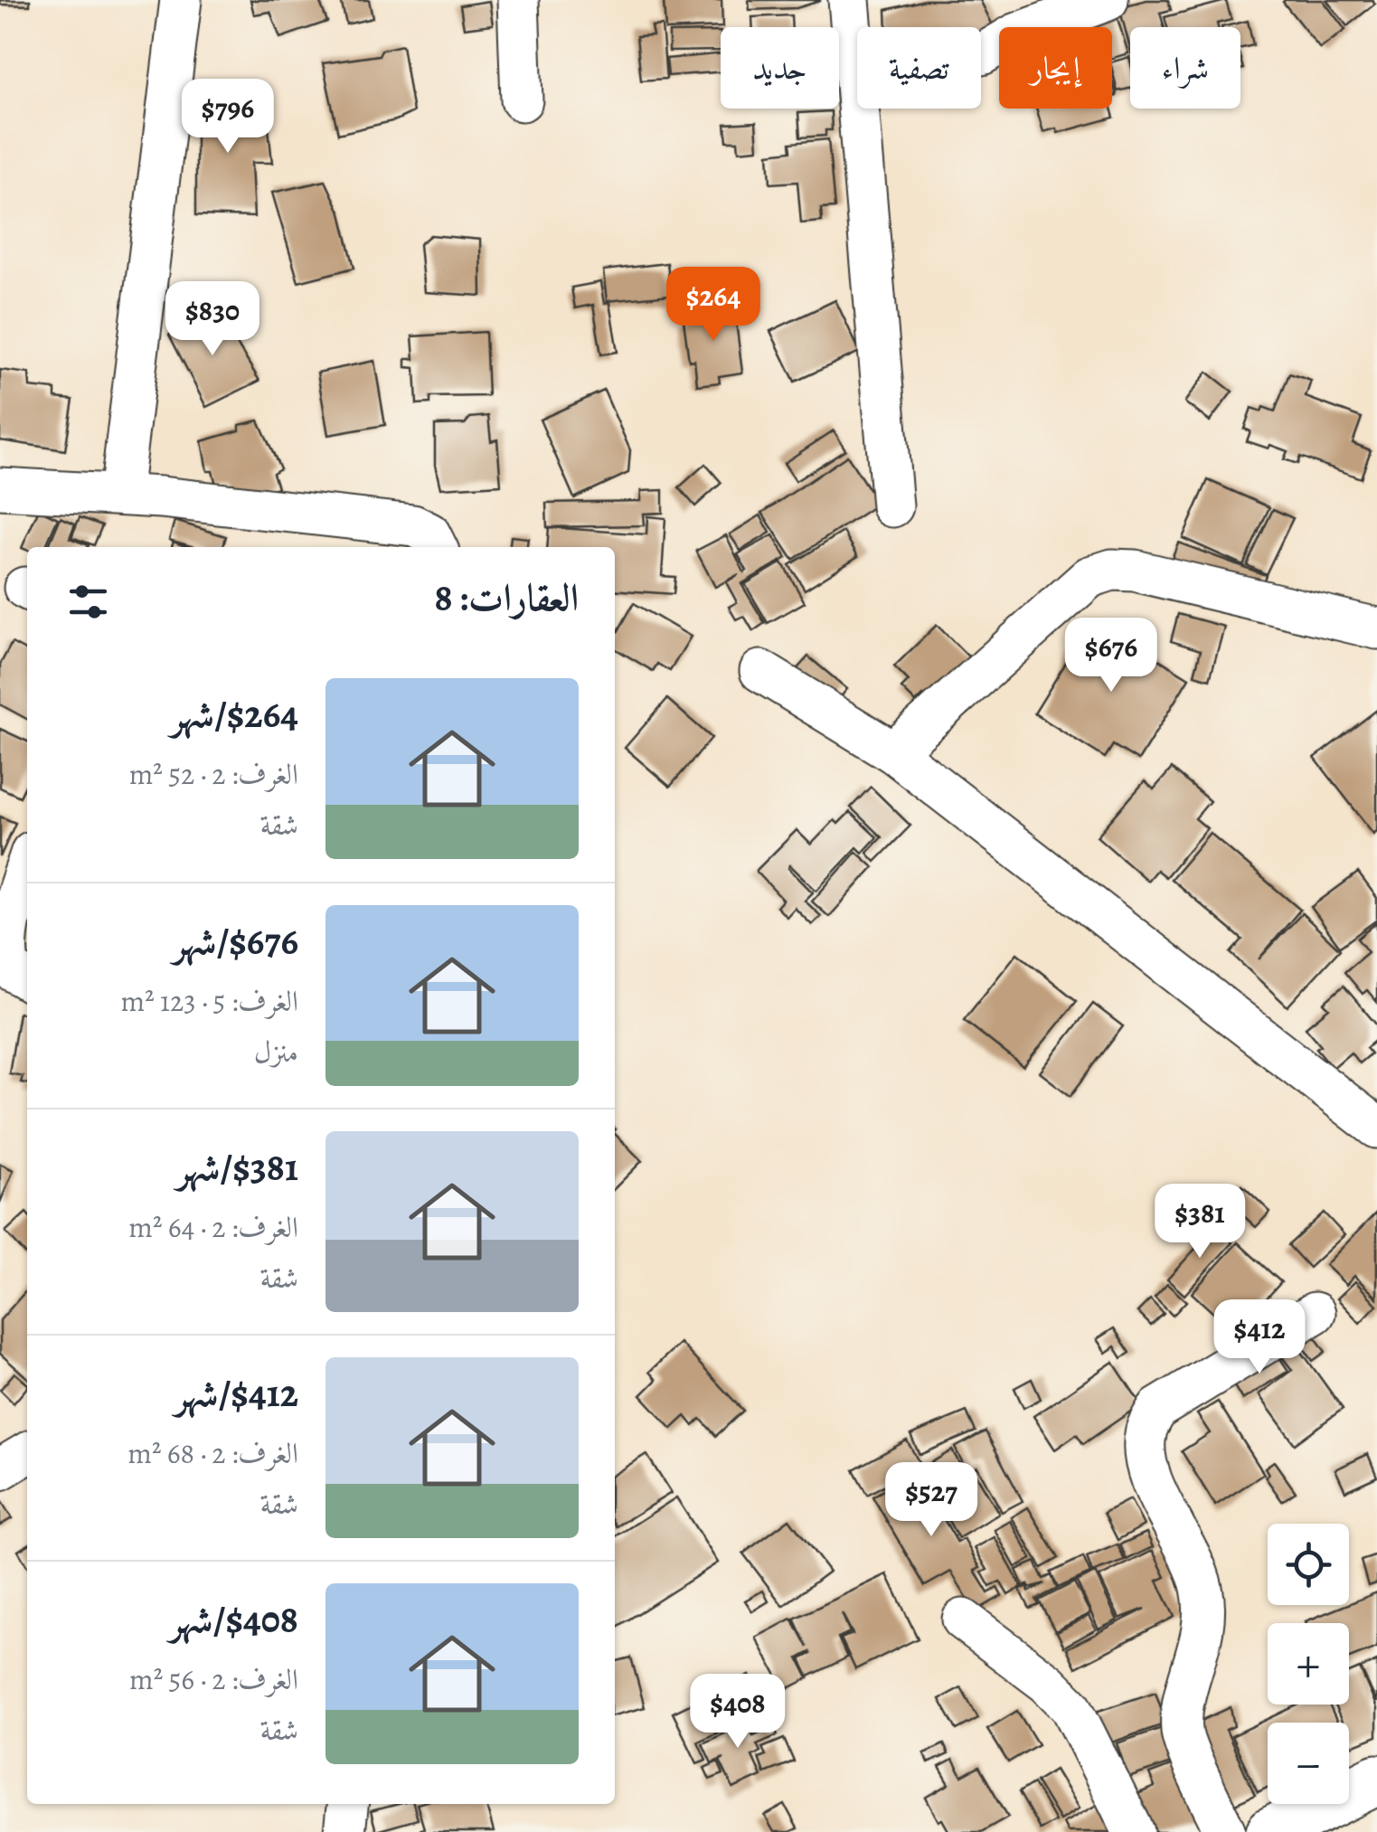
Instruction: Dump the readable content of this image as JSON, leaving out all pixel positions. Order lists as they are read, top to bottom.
{
  "page": {
    "chip": [
      "شراء",
      "إيجار",
      "تصفية",
      "جديد"
    ],
    "price": [
      "$796",
      "$264",
      "$830",
      "$676",
      "$381",
      "$412",
      "$527",
      "$408"
    ],
    "heading": "العقارات: 8",
    "list": [
      {
        "name": "$264/شهر",
        "note": "الغرف: 2 · 52 m² · شقة"
      },
      {
        "name": "$676/شهر",
        "note": "الغرف: 5 · 123 m² · منزل"
      },
      {
        "name": "$381/شهر",
        "note": "الغرف: 2 · 64 m² · شقة"
      },
      {
        "name": "$412/شهر",
        "note": "الغرف: 2 · 68 m² · شقة"
      },
      {
        "name": "$408/شهر",
        "note": "الغرف: 2 · 56 m² · شقة"
      }
    ],
    "map_buttons": ["+", "−"]
  }
}
